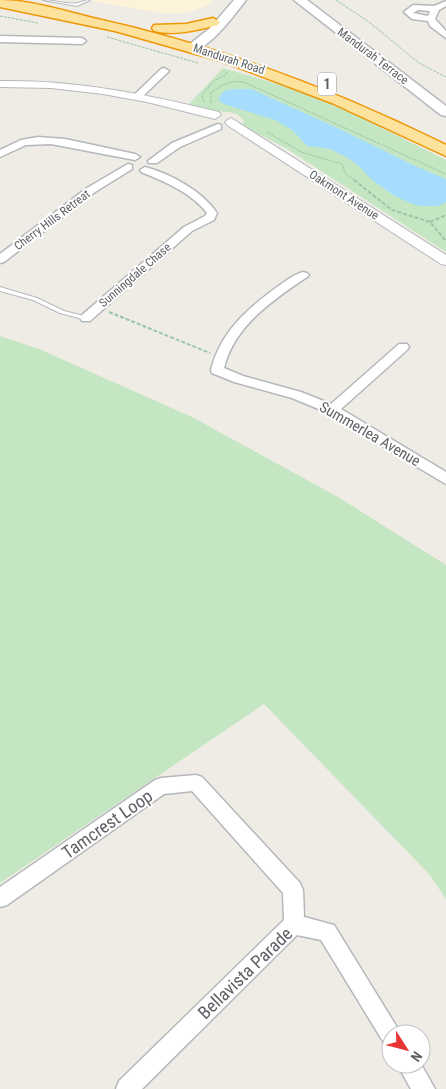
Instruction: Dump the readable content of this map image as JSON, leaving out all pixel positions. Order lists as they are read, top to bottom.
{
  "streets": {
    "highway": ["Mandurah Road", "1"],
    "main road": ["Mandurah Terrace"],
    "street": [
      "Oakmont Avenue",
      "Cherry Hills Retreat",
      "Sunningdale Chase",
      "Summerlea Avenue",
      "Tamcrest Loop",
      "Bellavista Parade"
    ]
  },
  "crossings": [
    ["Oakmont Avenue", "Cherry Hills Retreat"],
    ["Cherry Hills Retreat", "Sunningdale Chase"],
    ["Tamcrest Loop", "Bellavista Parade"]
  ],
  "north": "bottom right"
}
